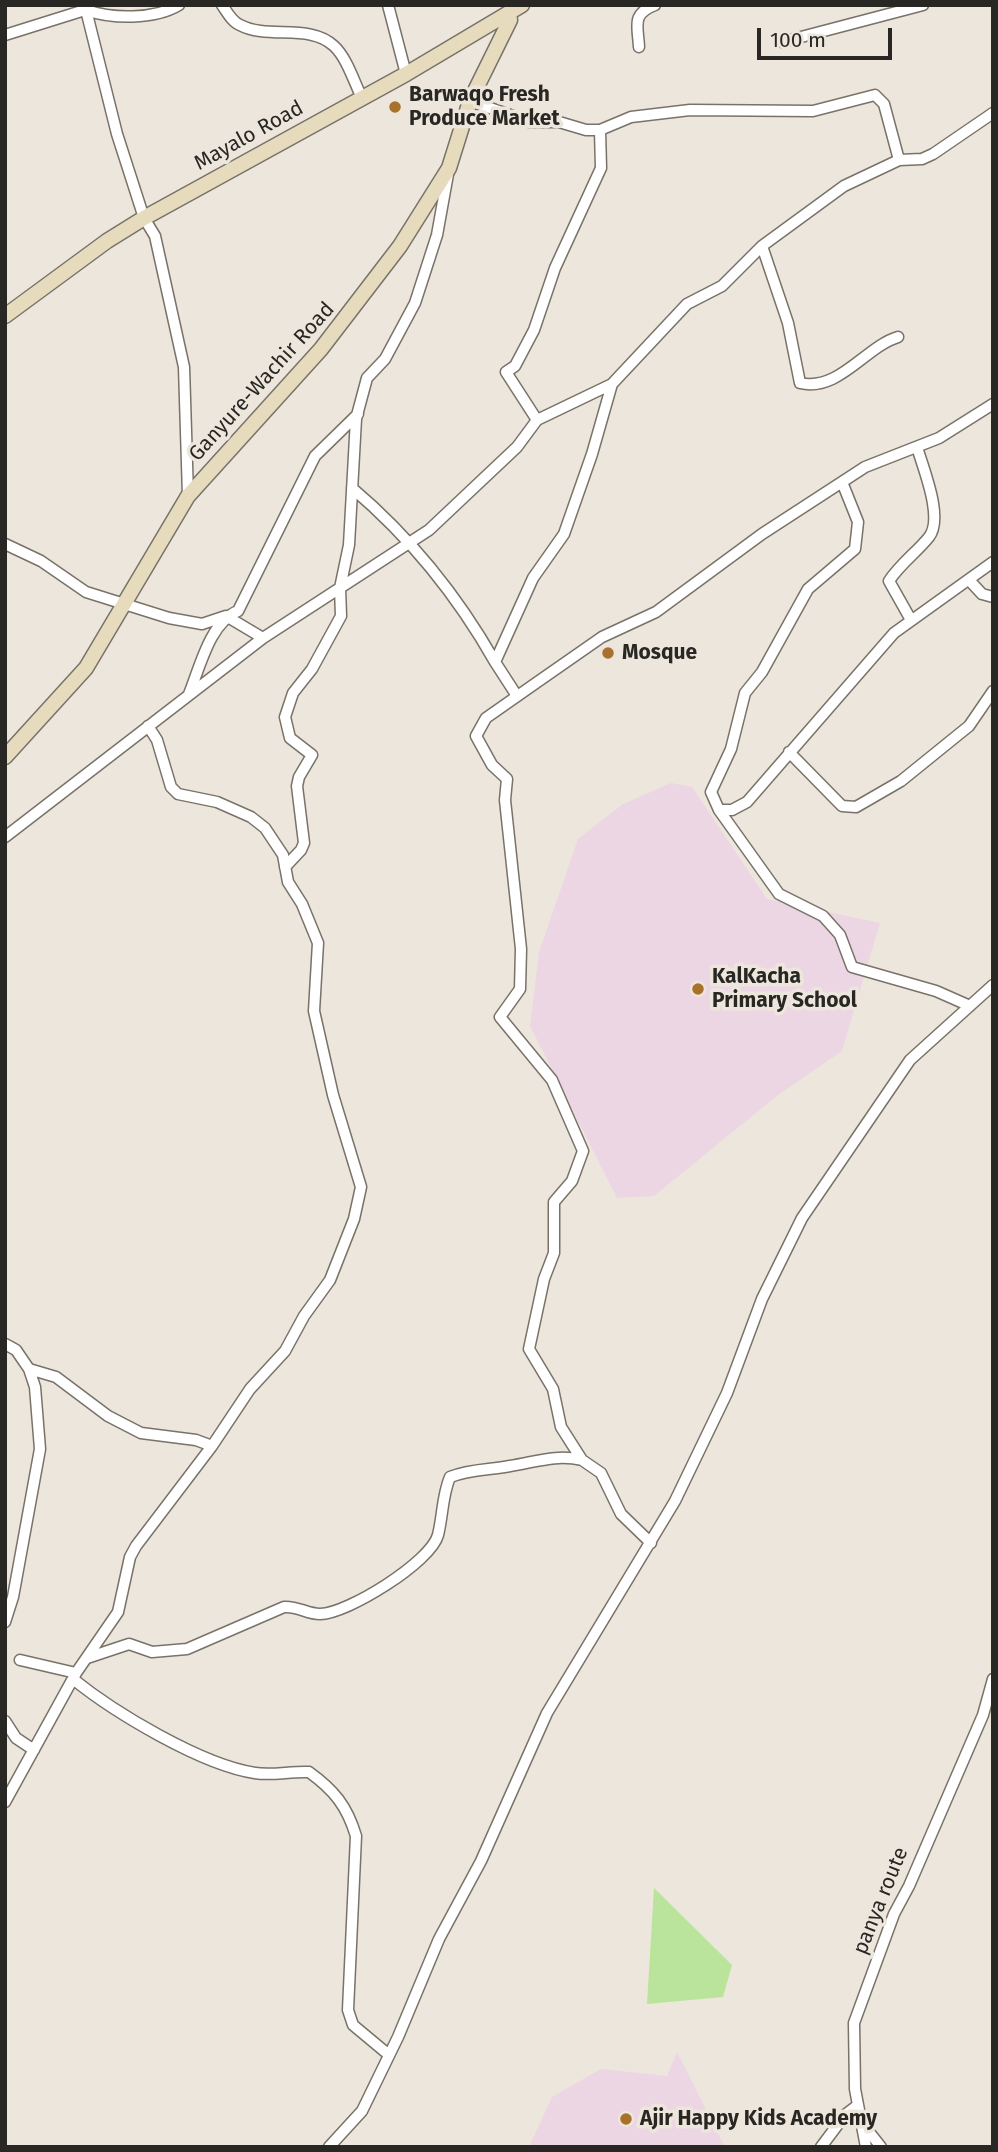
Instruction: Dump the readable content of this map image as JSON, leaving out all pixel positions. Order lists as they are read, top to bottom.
{
  "streets": {
    "street": ["Mayalo Road", "Ganyure-Wachir Road", "panya route"]
  },
  "crossings": [
    ["Mayalo Road", "Ganyure-Wachir Road"]
  ],
  "places": [
    "Barwaqo Fresh Produce Market",
    "Mosque",
    "KalKacha Primary School",
    "Ajir Happy Kids Academy"
  ],
  "scale_bar": "100 m"
}
